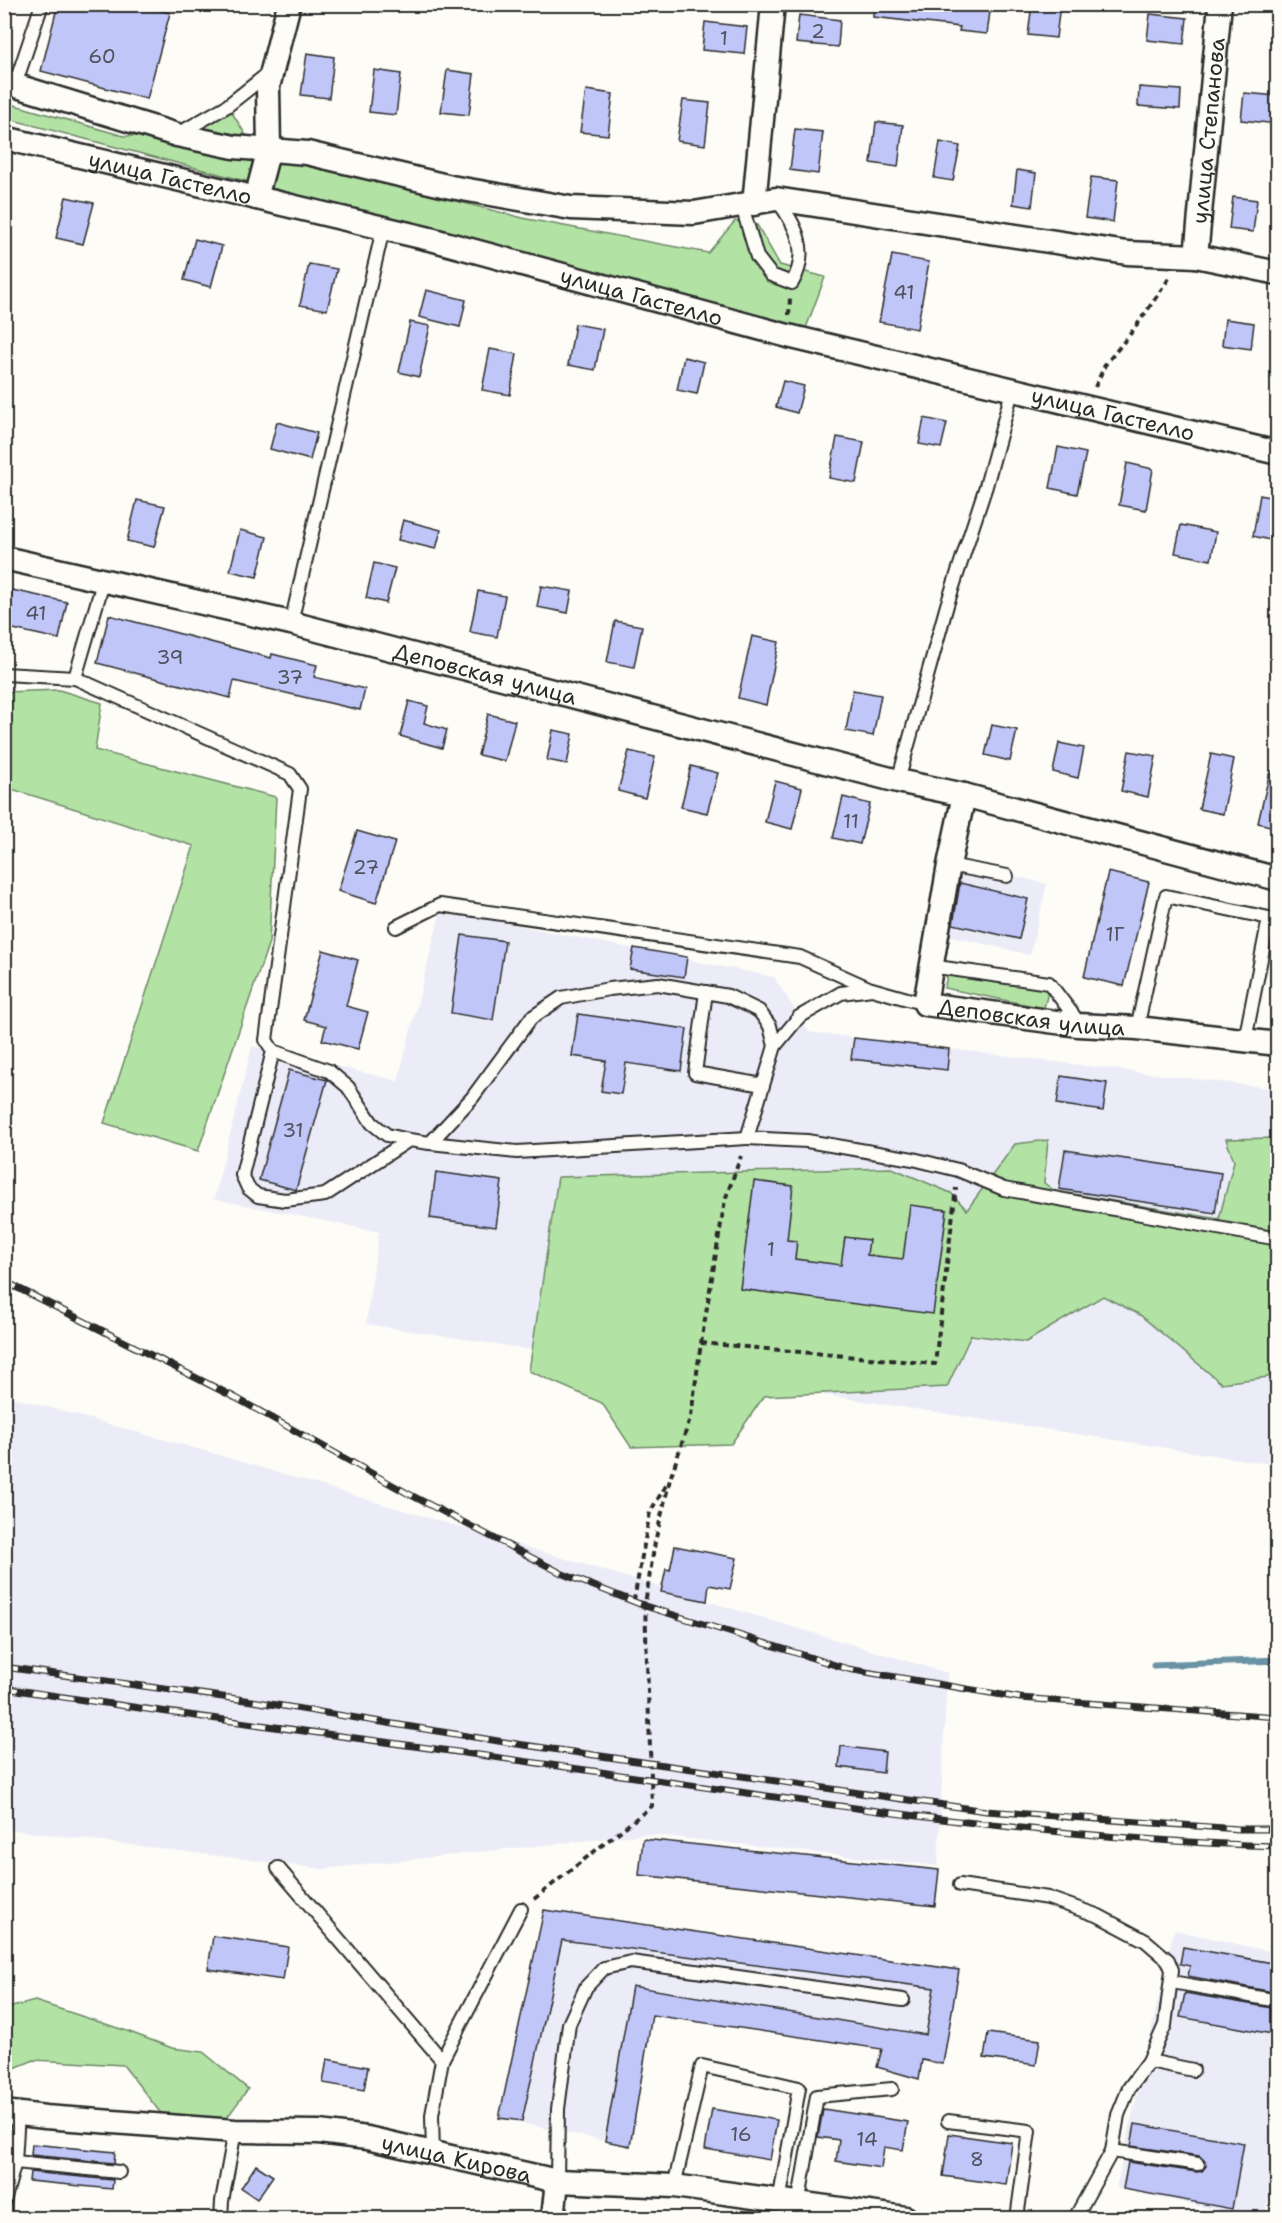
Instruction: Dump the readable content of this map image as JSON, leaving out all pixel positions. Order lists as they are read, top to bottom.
{
  "streets": {
    "street": [
      "улица Степанова",
      "улица Гастелло",
      "Деповская улица",
      "улица Кирова"
    ]
  },
  "crossings": [
    ["улица Степанова", "улица Гастелло"]
  ],
  "house_numbers": [
    "2",
    "1",
    "60",
    "41",
    "41",
    "39",
    "37",
    "11",
    "27",
    "1Г",
    "31",
    "1",
    "16",
    "14",
    "8"
  ]
}
